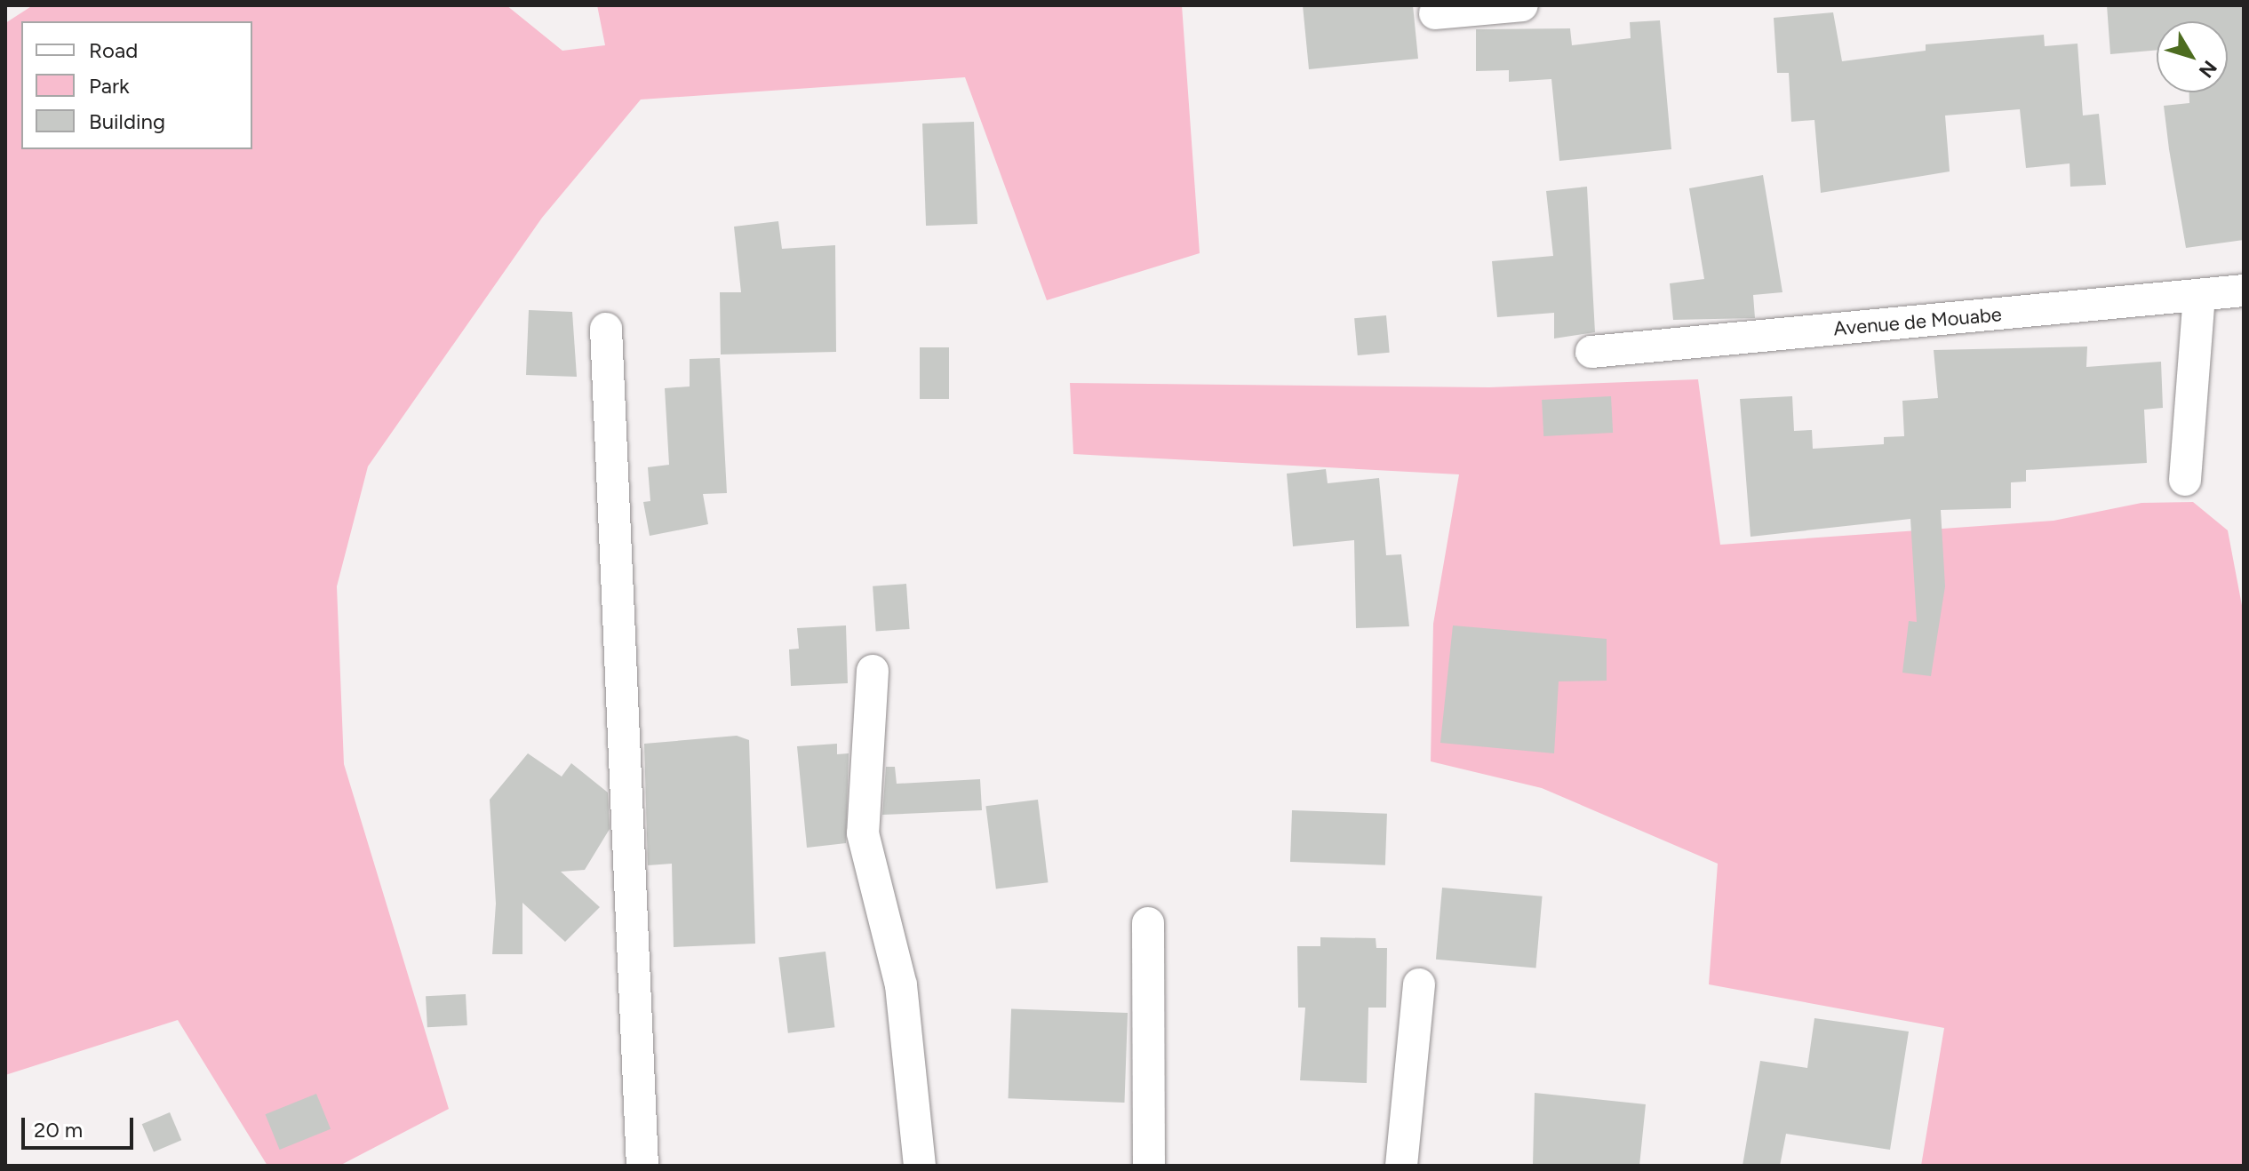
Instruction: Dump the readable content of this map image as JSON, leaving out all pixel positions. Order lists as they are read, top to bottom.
{
  "streets": {
    "street": ["Avenue de Mouabe"]
  },
  "legend": ["Road", "Park", "Building"],
  "scale_bar": "20 m",
  "north": "bottom right"
}
